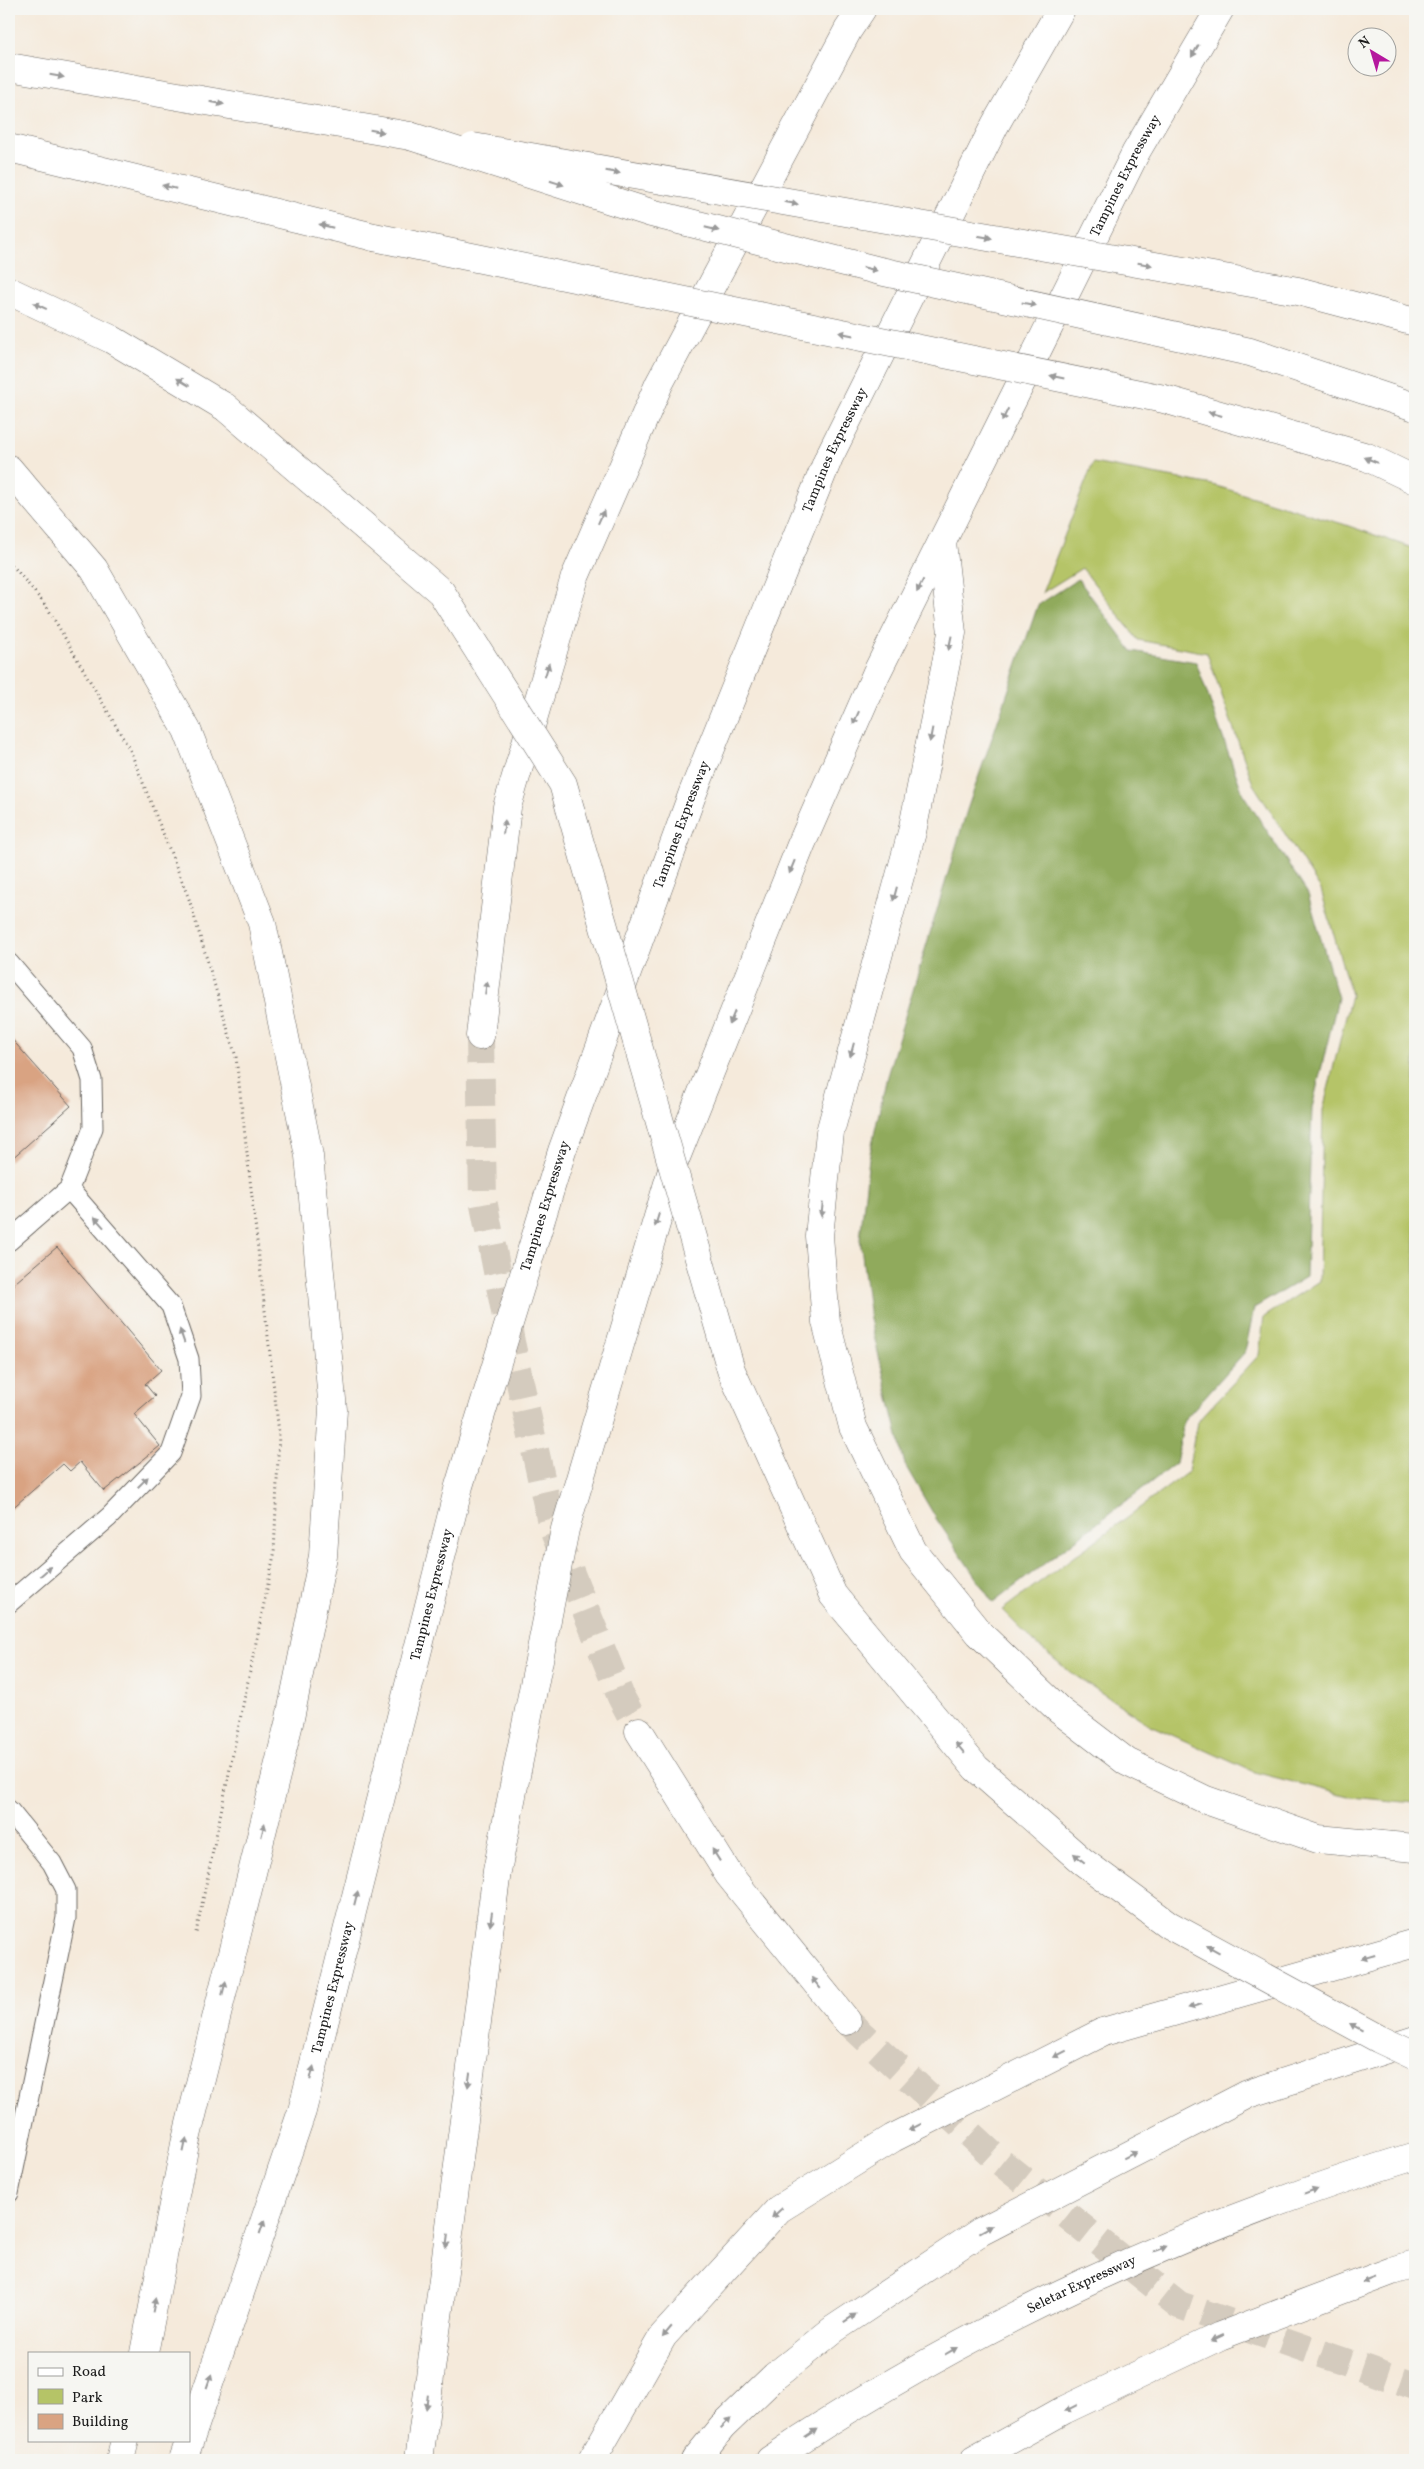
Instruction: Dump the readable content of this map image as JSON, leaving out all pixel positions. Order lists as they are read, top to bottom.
{
  "streets": {
    "main road": ["Tampines Expressway", "Seletar Expressway"]
  },
  "legend": ["Road", "Park", "Building"],
  "north": "top left"
}
